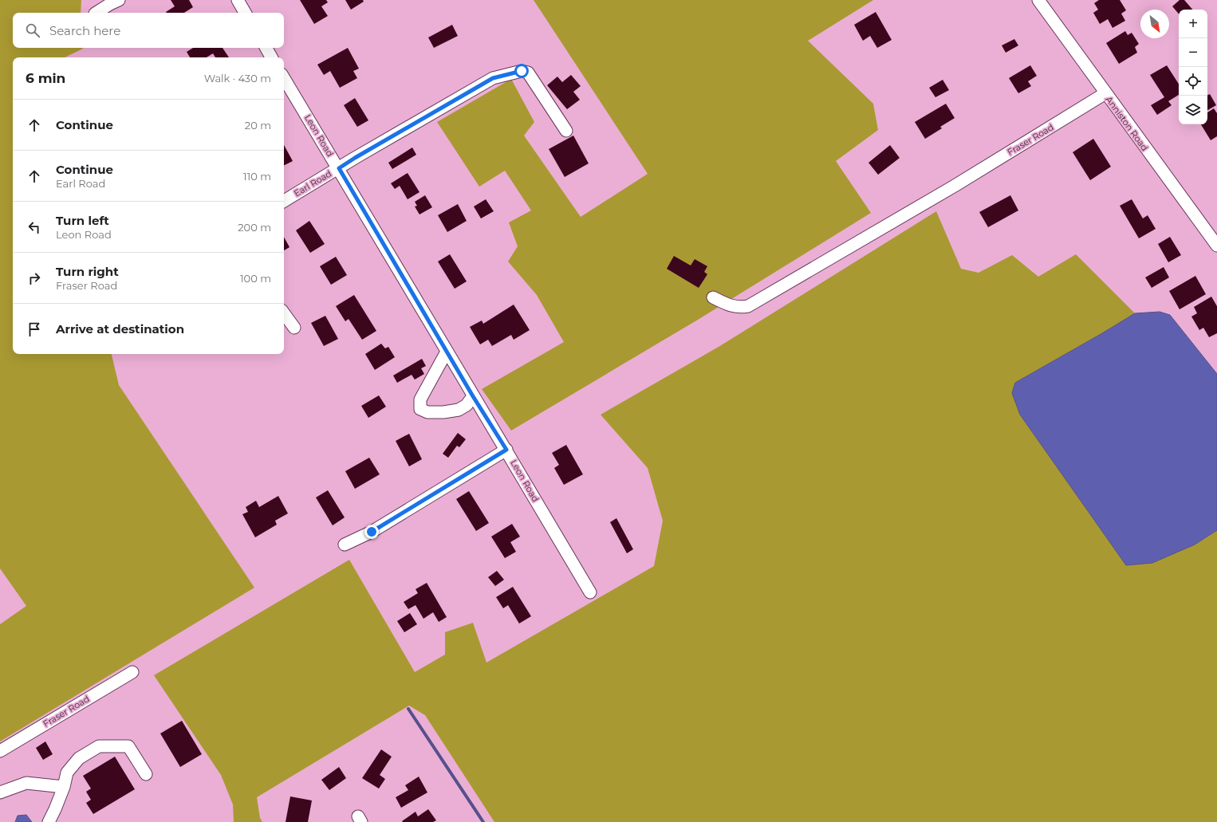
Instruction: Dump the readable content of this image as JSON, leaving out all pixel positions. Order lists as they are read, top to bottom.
{
  "streets": {
    "street": [
      "Anniston Road",
      "Leon Road",
      "Fraser Road",
      "Earl Road"
    ]
  },
  "crossings": [
    ["Anniston Road", "Fraser Road"],
    ["Leon Road", "Earl Road"]
  ],
  "north": "bottom right",
  "page": {
    "map_buttons": ["+", "−"],
    "search": "Search here",
    "heading": ["6 min", "Walk · 430 m"],
    "list": [
      ["Continue", "20 m"],
      ["Continue", "Earl Road", "110 m"],
      ["Turn left", "Leon Road", "200 m"],
      ["Turn right", "Fraser Road", "100 m"],
      "Arrive at destination"
    ]
  }
}
